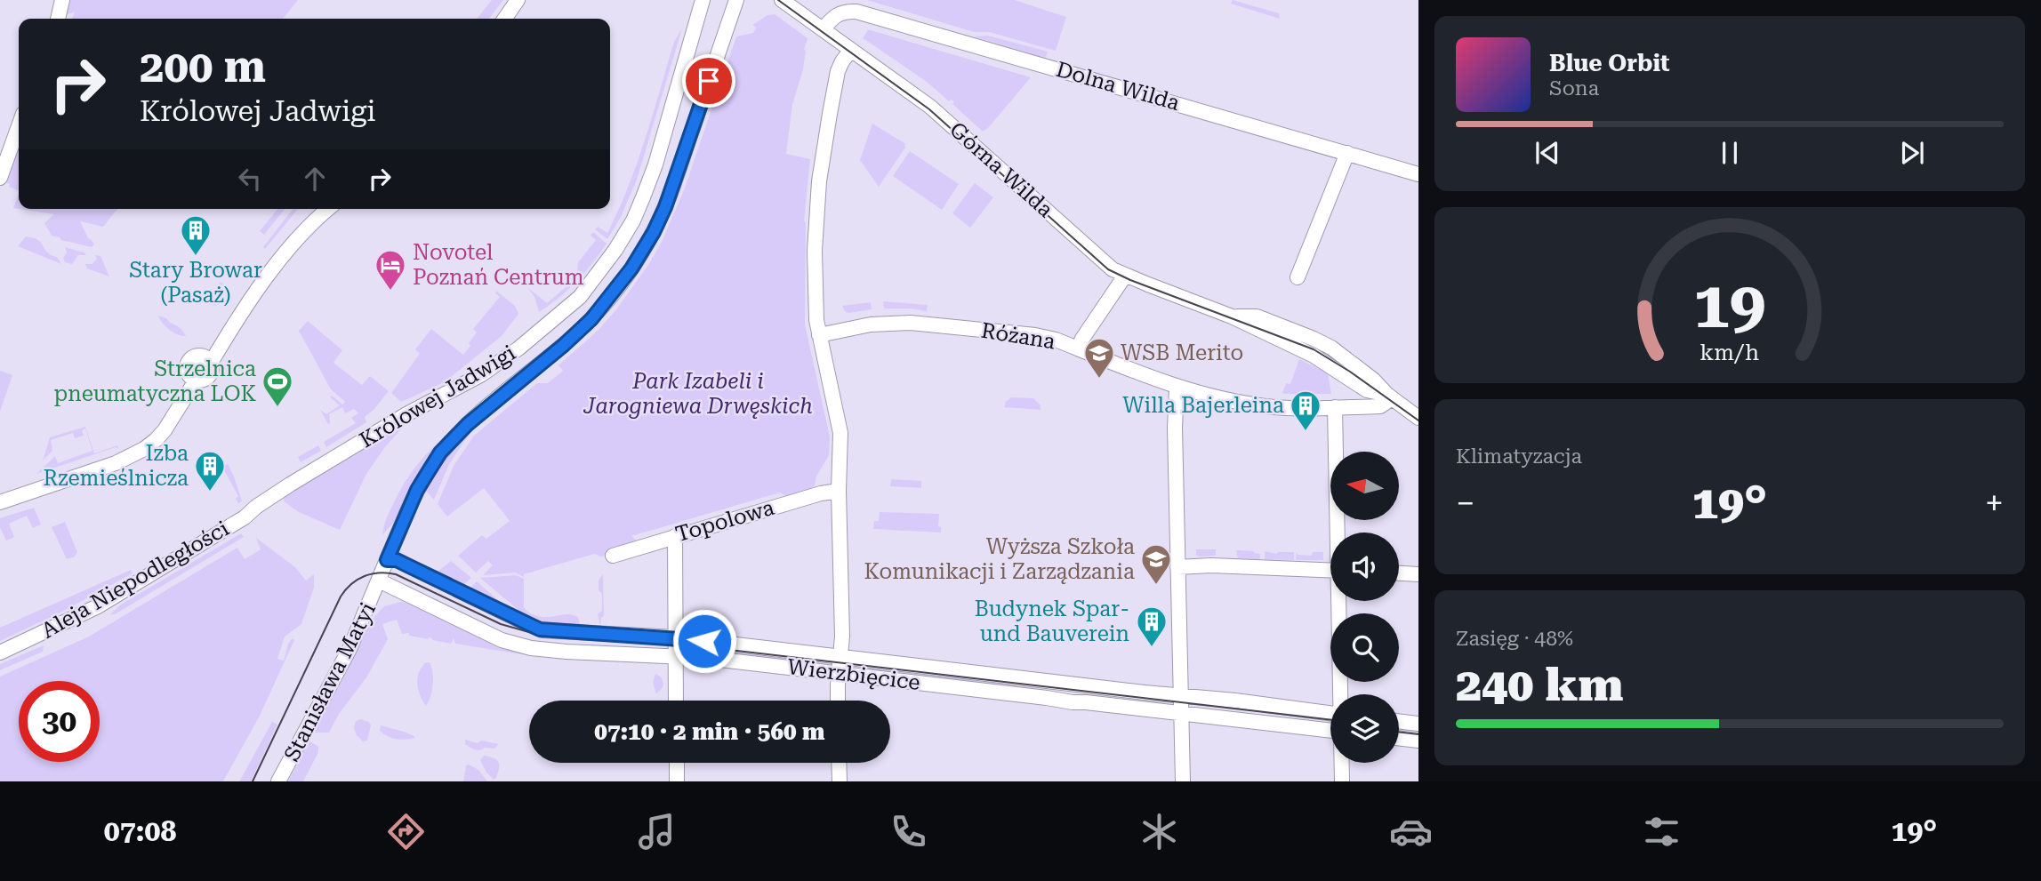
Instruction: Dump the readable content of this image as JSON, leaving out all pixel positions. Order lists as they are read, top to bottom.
{
  "streets": {
    "street": [
      "Dolna Wilda",
      "Górna Wilda",
      "Różana",
      "Królowej Jadwigi",
      "Topolowa",
      "Aleja Niepodległości",
      "Wierzbięcice",
      "Stanisława Matyi"
    ]
  },
  "crossings": [
    ["Dolna Wilda", "Górna Wilda"],
    ["Górna Wilda", "Różana"],
    ["Królowej Jadwigi", "Aleja Niepodległości"],
    ["Królowej Jadwigi", "Wierzbięcice"],
    ["Królowej Jadwigi", "Stanisława Matyi"],
    ["Wierzbięcice", "Stanisława Matyi"]
  ],
  "parks": ["Park Izabeli i Jarogniewa Drwęskich"],
  "places": {
    "building": [
      "Stary Browar (Pasaż)",
      "Willa Bajerleina",
      "Izba Rzemieślnicza",
      "Budynek Spar- und Bauverein"
    ],
    "hotel": ["Novotel Poznań Centrum"],
    "school or university": ["WSB Merito", "Wyższa Szkoła Komunikacji i Zarządzania"],
    "sports": ["Strzelnica pneumatyczna LOK"]
  },
  "north": "left",
  "page": {
    "turn": ["200 m", "Królowej Jadwigi"],
    "song": ["Blue Orbit", "Sona"],
    "tile": [
      "Klimatyzacja",
      ["Zasięg · 48%", "240 km"]
    ],
    "heat": ["−", "19°", "+"],
    "limit": "30",
    "trip": "07:10 · 2 min · 560 m",
    "tabs": ["07:08", "19°"],
    "gauge": ["19", "km/h"]
  }
}
